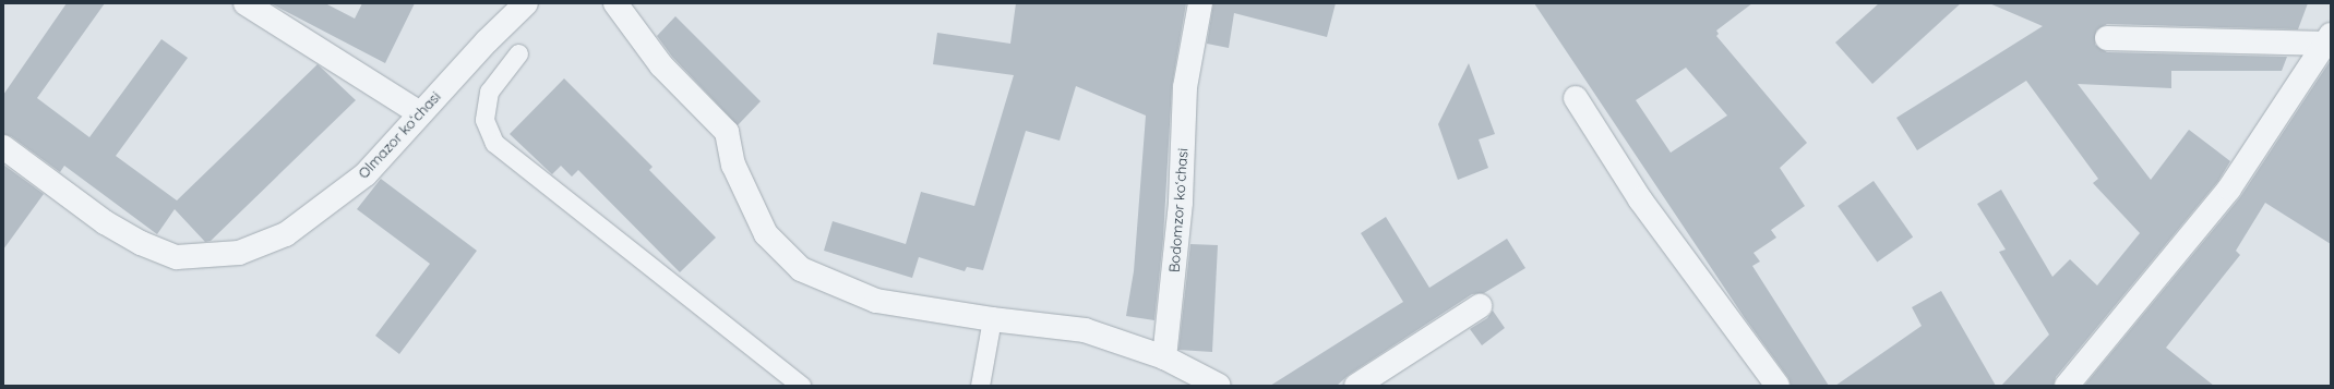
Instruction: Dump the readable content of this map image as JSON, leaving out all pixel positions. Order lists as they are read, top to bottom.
{
  "streets": {
    "street": ["Olmazor koʻchasi", "Bodomzor koʻchasi"]
  }
}
